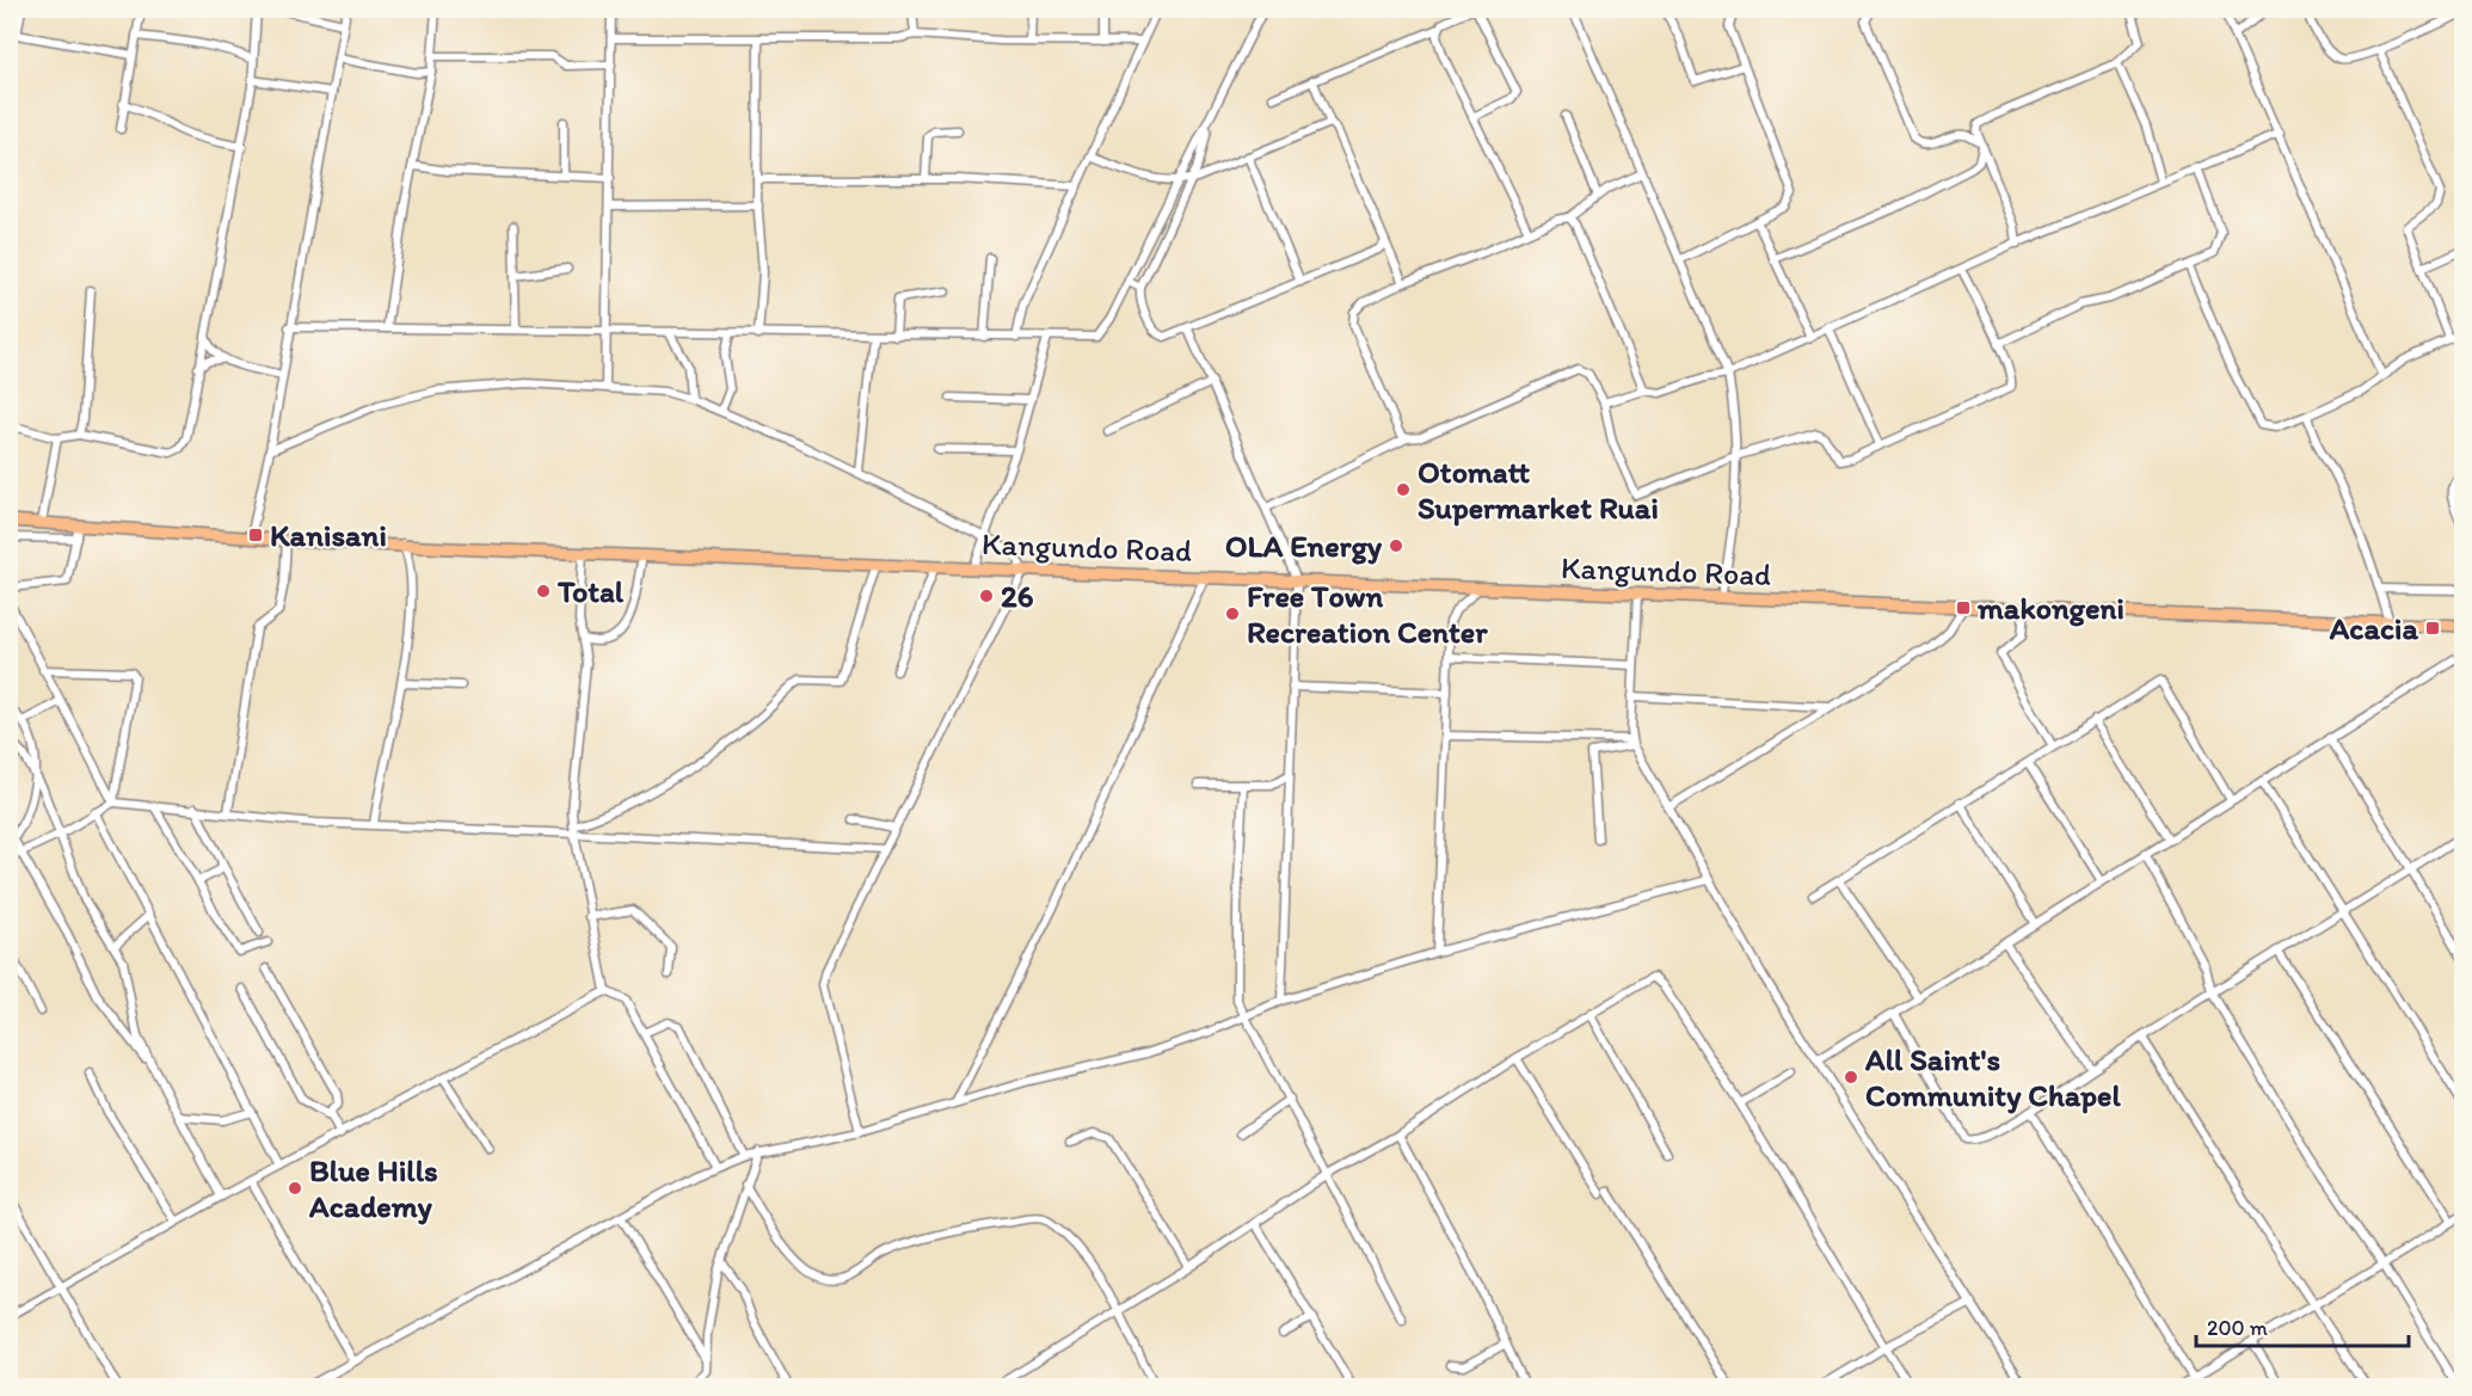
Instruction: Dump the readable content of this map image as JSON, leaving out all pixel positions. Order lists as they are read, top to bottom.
{
  "streets": {
    "highway": ["Kangundo Road"]
  },
  "places": {
    "other": [
      "Otomatt Supermarket Ruai",
      "OLA Energy",
      "Total",
      "26",
      "Free Town Recreation Center",
      "All Saint's Community Chapel",
      "Blue Hills Academy"
    ],
    "transit": ["Kanisani", "makongeni", "Acacia"]
  },
  "scale_bar": "200 m"
}
